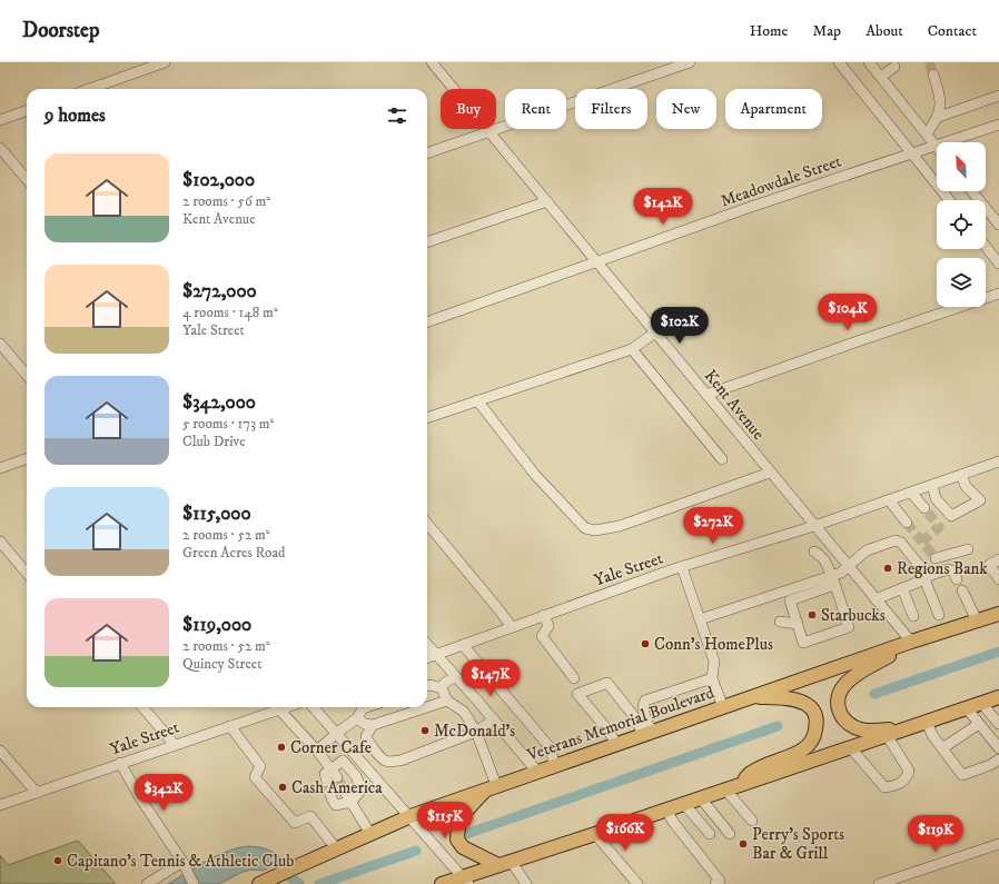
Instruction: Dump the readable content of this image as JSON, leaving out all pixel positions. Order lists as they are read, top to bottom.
{
  "streets": {
    "main road": ["Veterans Memorial Boulevard"],
    "street": ["Meadowdale Street", "Kent Avenue", "Yale Street"]
  },
  "crossings": [
    ["Meadowdale Street", "Kent Avenue"],
    ["Kent Avenue", "Yale Street"],
    ["Kent Avenue", "Veterans Memorial Boulevard"]
  ],
  "places": [
    "Regions Bank",
    "Starbucks",
    "Conn's HomePlus",
    "McDonald's",
    "Corner Cafe",
    "Cash America",
    "Perry's Sports Bar & Grill",
    "Capitano's Tennis & Athletic Club"
  ],
  "north": "top left",
  "page": {
    "header": "Doorstep",
    "nav": [
      "Home",
      "Map",
      "About",
      "Contact"
    ],
    "chip": [
      "Buy",
      "Rent",
      "Filters",
      "New",
      "Apartment"
    ],
    "heading": "9 homes",
    "list": [
      {
        "name": "$102,000",
        "note": "2 rooms · 56 m² · Kent Avenue"
      },
      {
        "name": "$272,000",
        "note": "4 rooms · 148 m² · Yale Street"
      },
      {
        "name": "$342,000",
        "note": "5 rooms · 173 m² · Club Drive"
      },
      {
        "name": "$115,000",
        "note": "2 rooms · 52 m² · Green Acres Road"
      },
      {
        "name": "$119,000",
        "note": "2 rooms · 52 m² · Quincy Street"
      }
    ],
    "price": [
      "$142K",
      "$104K",
      "$102K",
      "$272K",
      "$147K",
      "$342K",
      "$115K",
      "$166K",
      "$119K"
    ]
  }
}
